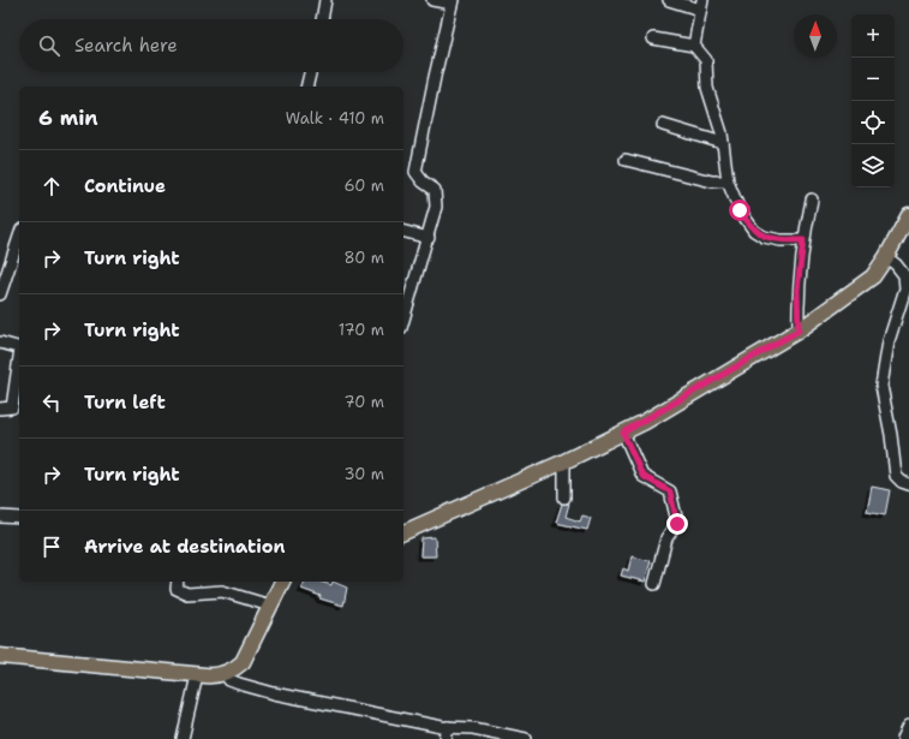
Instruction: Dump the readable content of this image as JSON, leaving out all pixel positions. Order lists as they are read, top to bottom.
{
  "north": "top",
  "page": {
    "map_buttons": ["+", "−"],
    "search": "Search here",
    "heading": ["6 min", "Walk · 410 m"],
    "list": [
      ["Continue", "60 m"],
      ["Turn right", "80 m"],
      ["Turn right", "170 m"],
      ["Turn left", "70 m"],
      ["Turn right", "30 m"],
      "Arrive at destination"
    ]
  }
}
